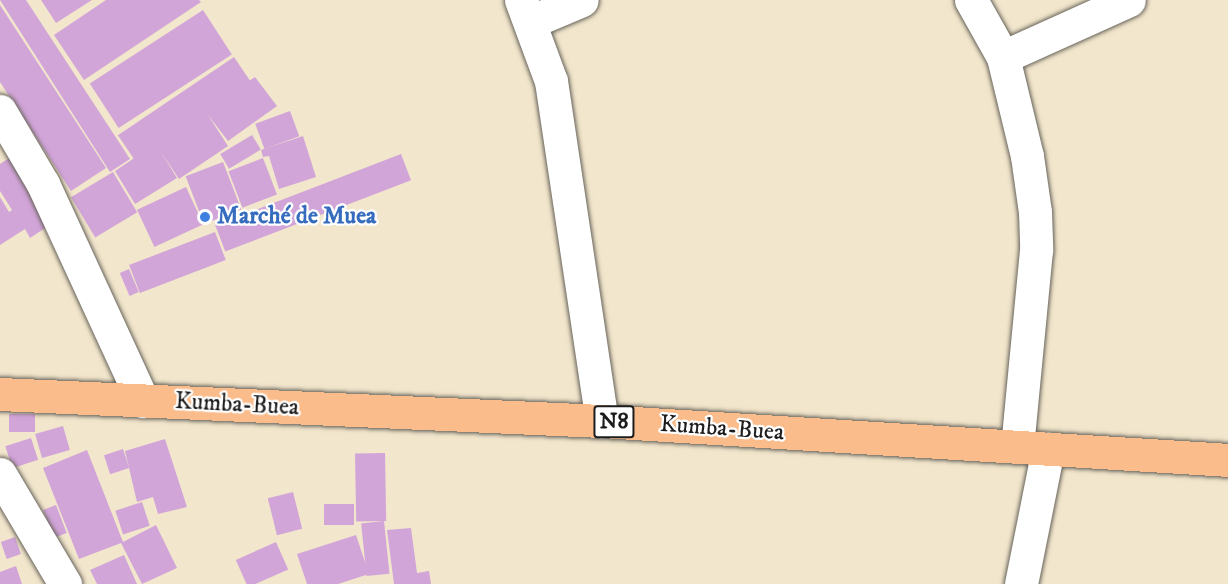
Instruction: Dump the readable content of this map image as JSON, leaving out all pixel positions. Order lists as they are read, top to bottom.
{
  "streets": {
    "highway": ["Kumba-Buea", "N8"]
  },
  "places": ["Marché de Muea"]
}
